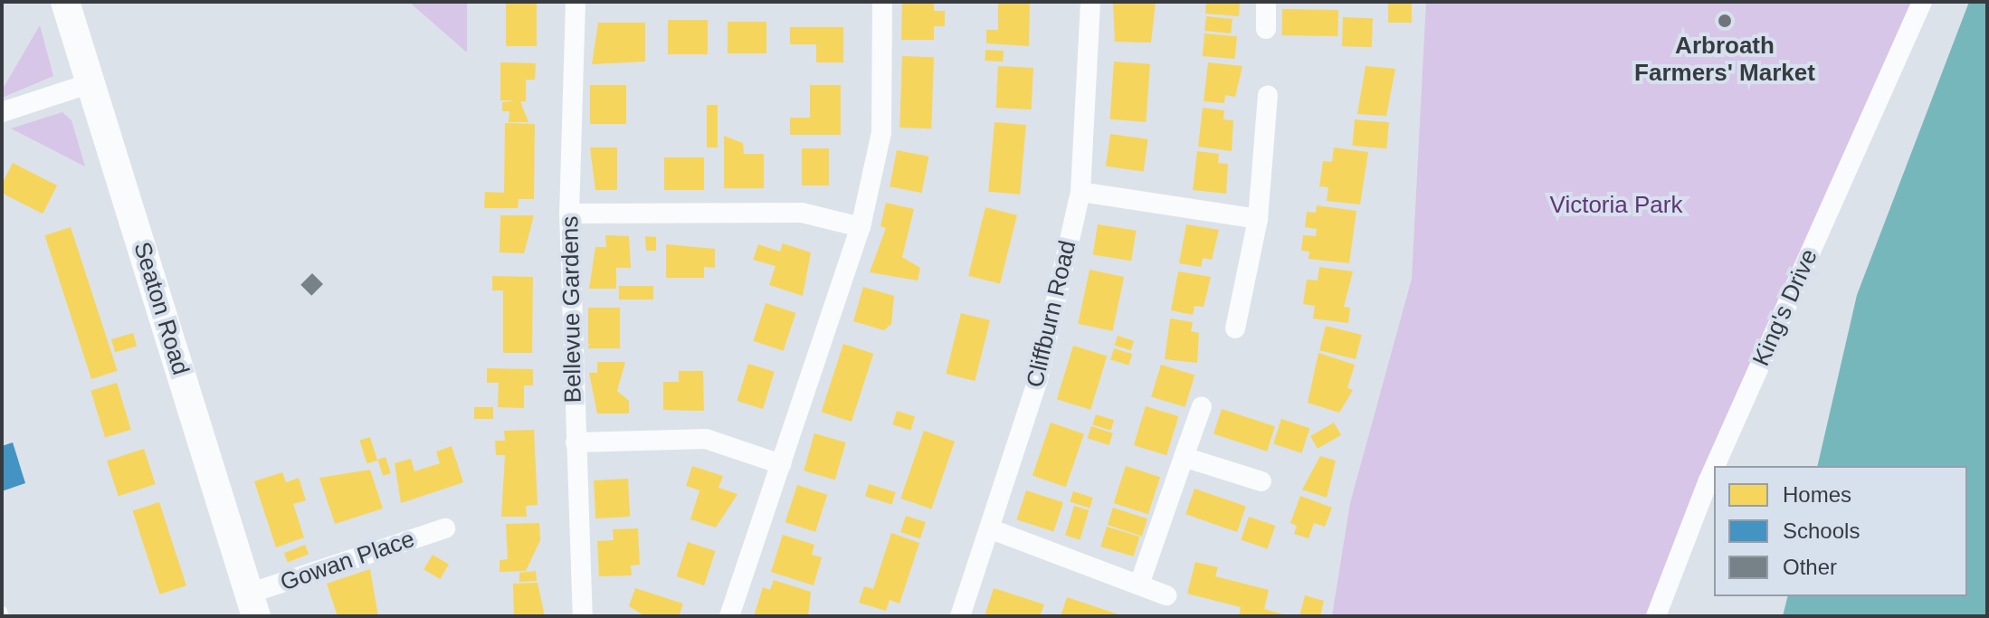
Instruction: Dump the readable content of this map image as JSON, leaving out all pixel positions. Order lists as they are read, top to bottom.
{
  "streets": {
    "street": [
      "King's Drive",
      "Seaton Road",
      "Bellevue Gardens",
      "Cliffburn Road",
      "Gowan Place"
    ]
  },
  "crossings": [
    ["Seaton Road", "Gowan Place"]
  ],
  "parks": ["Victoria Park"],
  "places": ["Arbroath Farmers' Market"],
  "legend": ["Homes", "Schools", "Other"]
}
